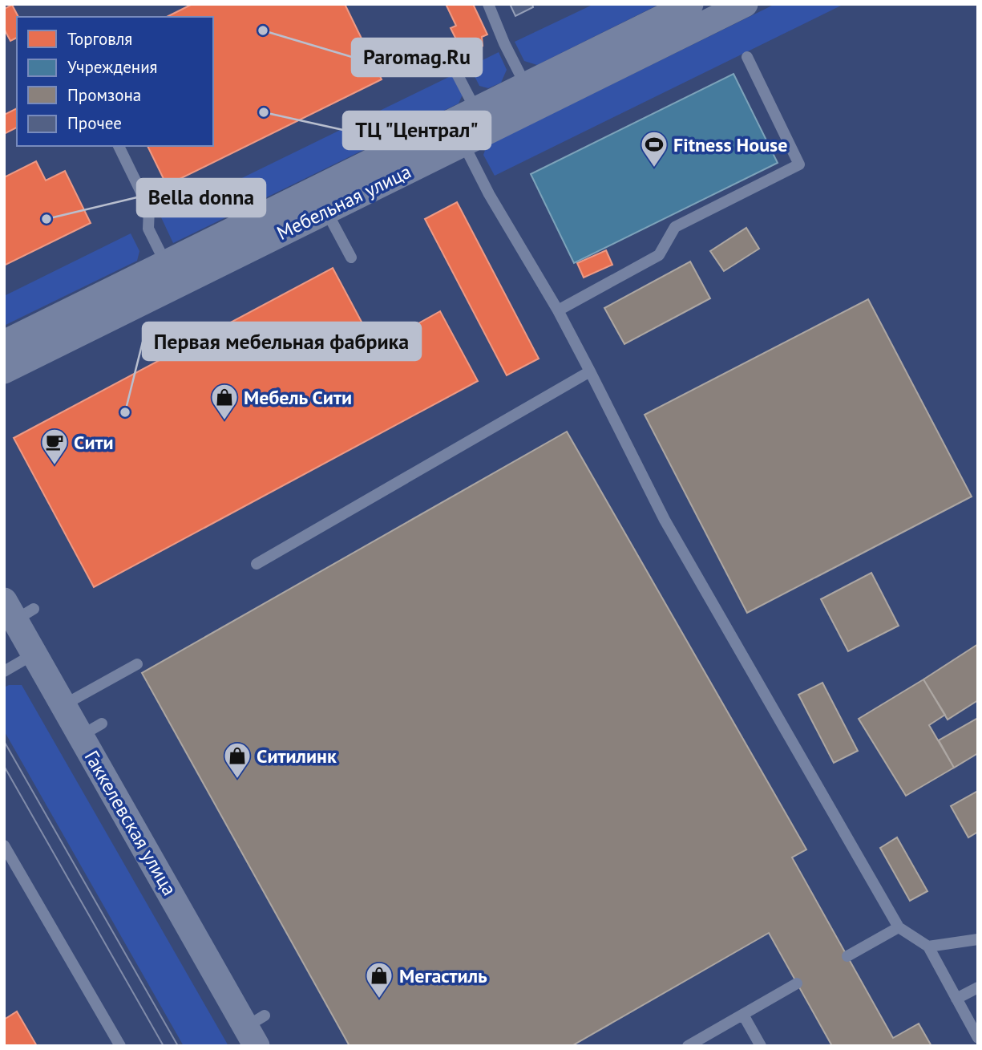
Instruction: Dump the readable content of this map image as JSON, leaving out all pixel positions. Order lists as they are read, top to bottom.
{
  "streets": {
    "street": ["Мебельная улица", "Гаккелевская улица"]
  },
  "places": {
    "other": [
      "Paromag.Ru",
      "ТЦ \"Централ\"",
      "Bella donna",
      "Первая мебельная фабрика"
    ],
    "sports": ["Fitness House"],
    "shop": ["Мебель Сити", "Ситилинк", "Мегастиль"],
    "cafe": ["Сити"]
  },
  "legend": [
    "Торговля",
    "Учреждения",
    "Промзона",
    "Прочее"
  ]
}
